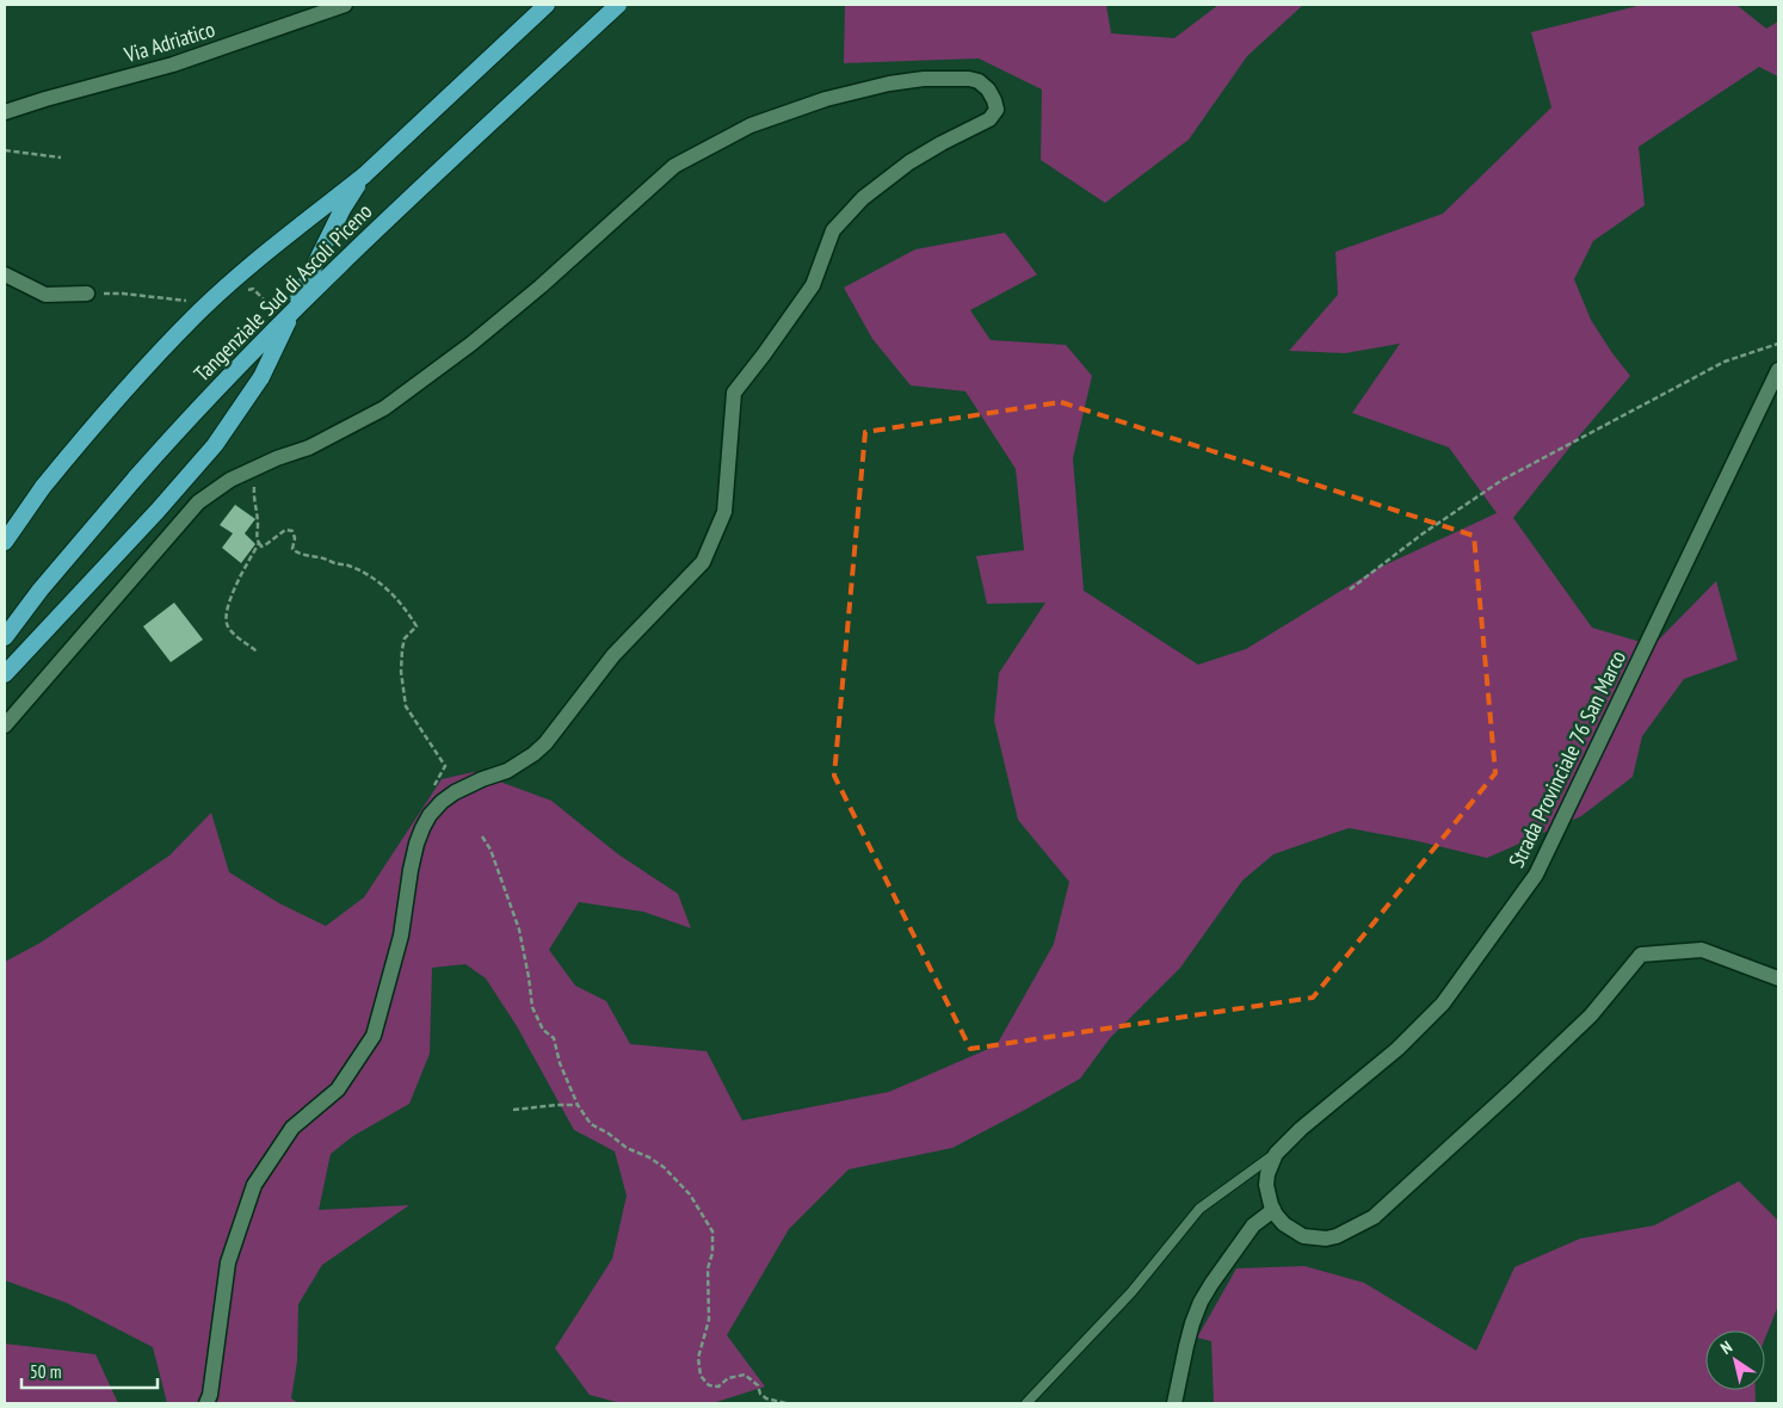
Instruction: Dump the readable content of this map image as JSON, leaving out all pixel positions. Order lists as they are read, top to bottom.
{
  "streets": {
    "highway": ["Tangenziale Sud di Ascoli Piceno"],
    "street": ["Via Adriatico", "Strada Provinciale 76 San Marco"]
  },
  "scale_bar": "50 m",
  "north": "top left"
}
